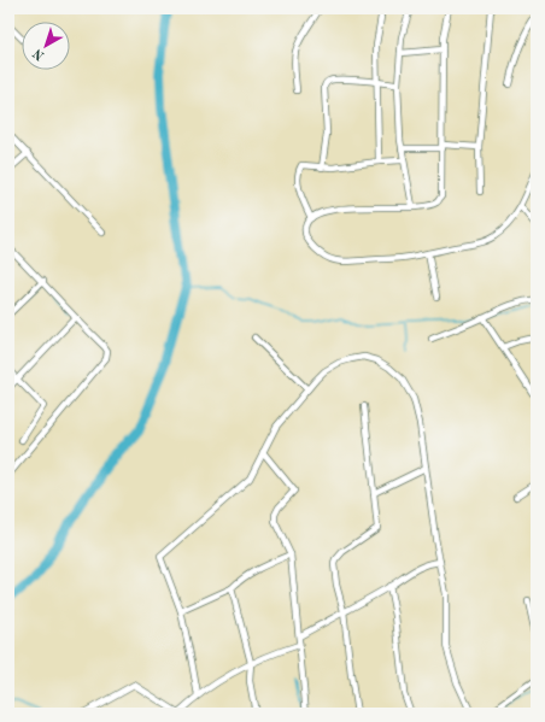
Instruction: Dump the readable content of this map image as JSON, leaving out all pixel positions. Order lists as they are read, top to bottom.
{
  "north": "bottom left"
}
